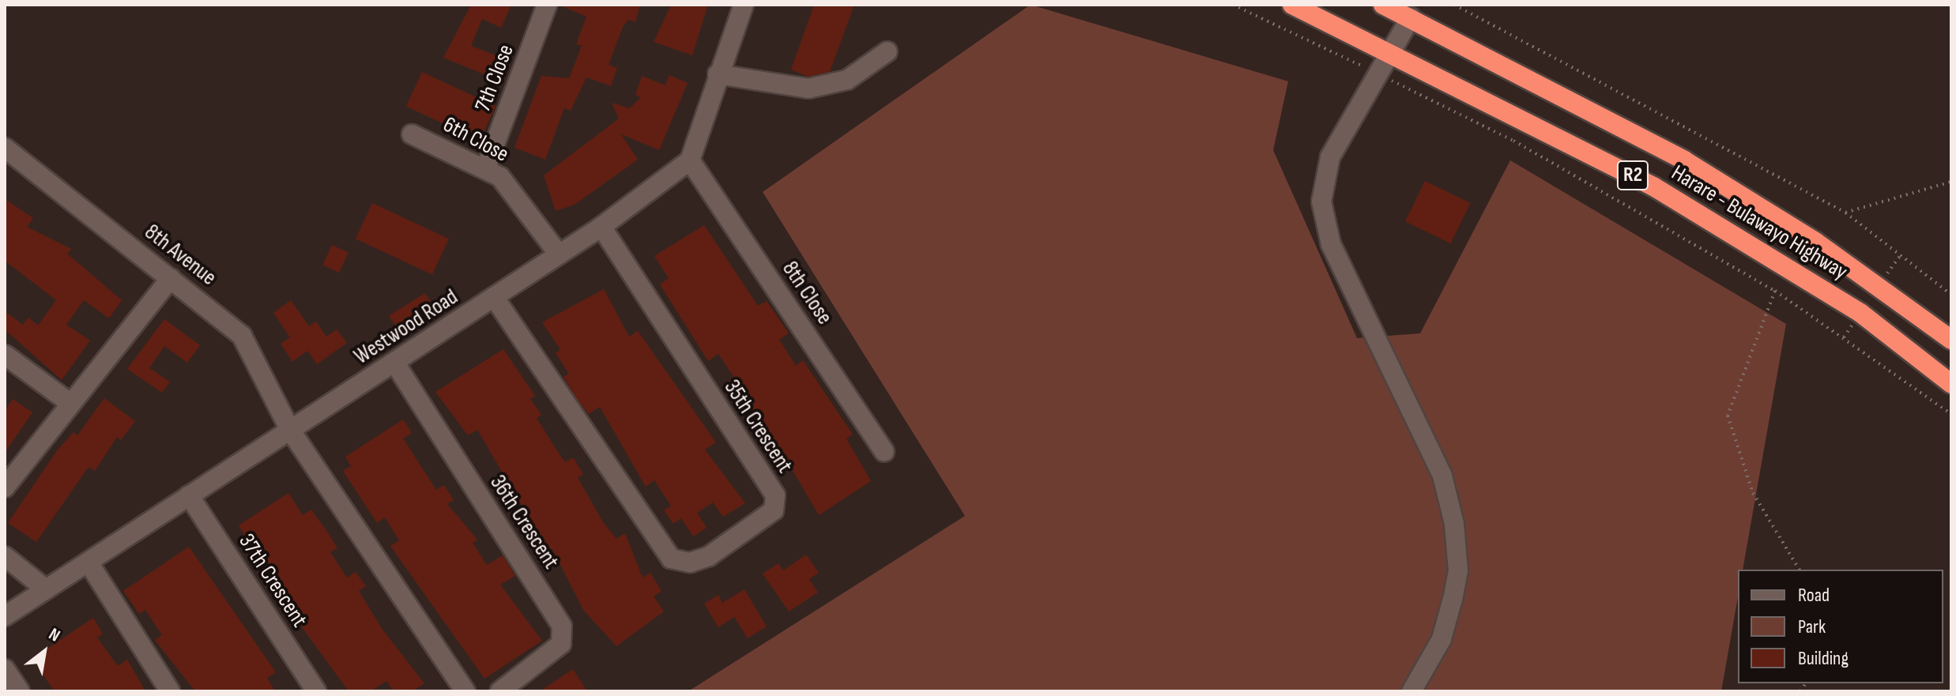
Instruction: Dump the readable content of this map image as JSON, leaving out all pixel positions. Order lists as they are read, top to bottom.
{
  "streets": {
    "highway": ["R2", "Harare - Bulawayo Highway"],
    "street": [
      "7th Close",
      "6th Close",
      "8th Avenue",
      "8th Close",
      "Westwood Road",
      "35th Crescent",
      "36th Crescent",
      "37th Crescent"
    ]
  },
  "crossings": [
    ["7th Close", "6th Close"],
    ["6th Close", "Westwood Road"],
    ["8th Avenue", "Westwood Road"],
    ["8th Close", "Westwood Road"],
    ["Westwood Road", "35th Crescent"],
    ["Westwood Road", "36th Crescent"],
    ["Westwood Road", "37th Crescent"]
  ],
  "legend": ["Road", "Park", "Building"],
  "north": "top right"
}
